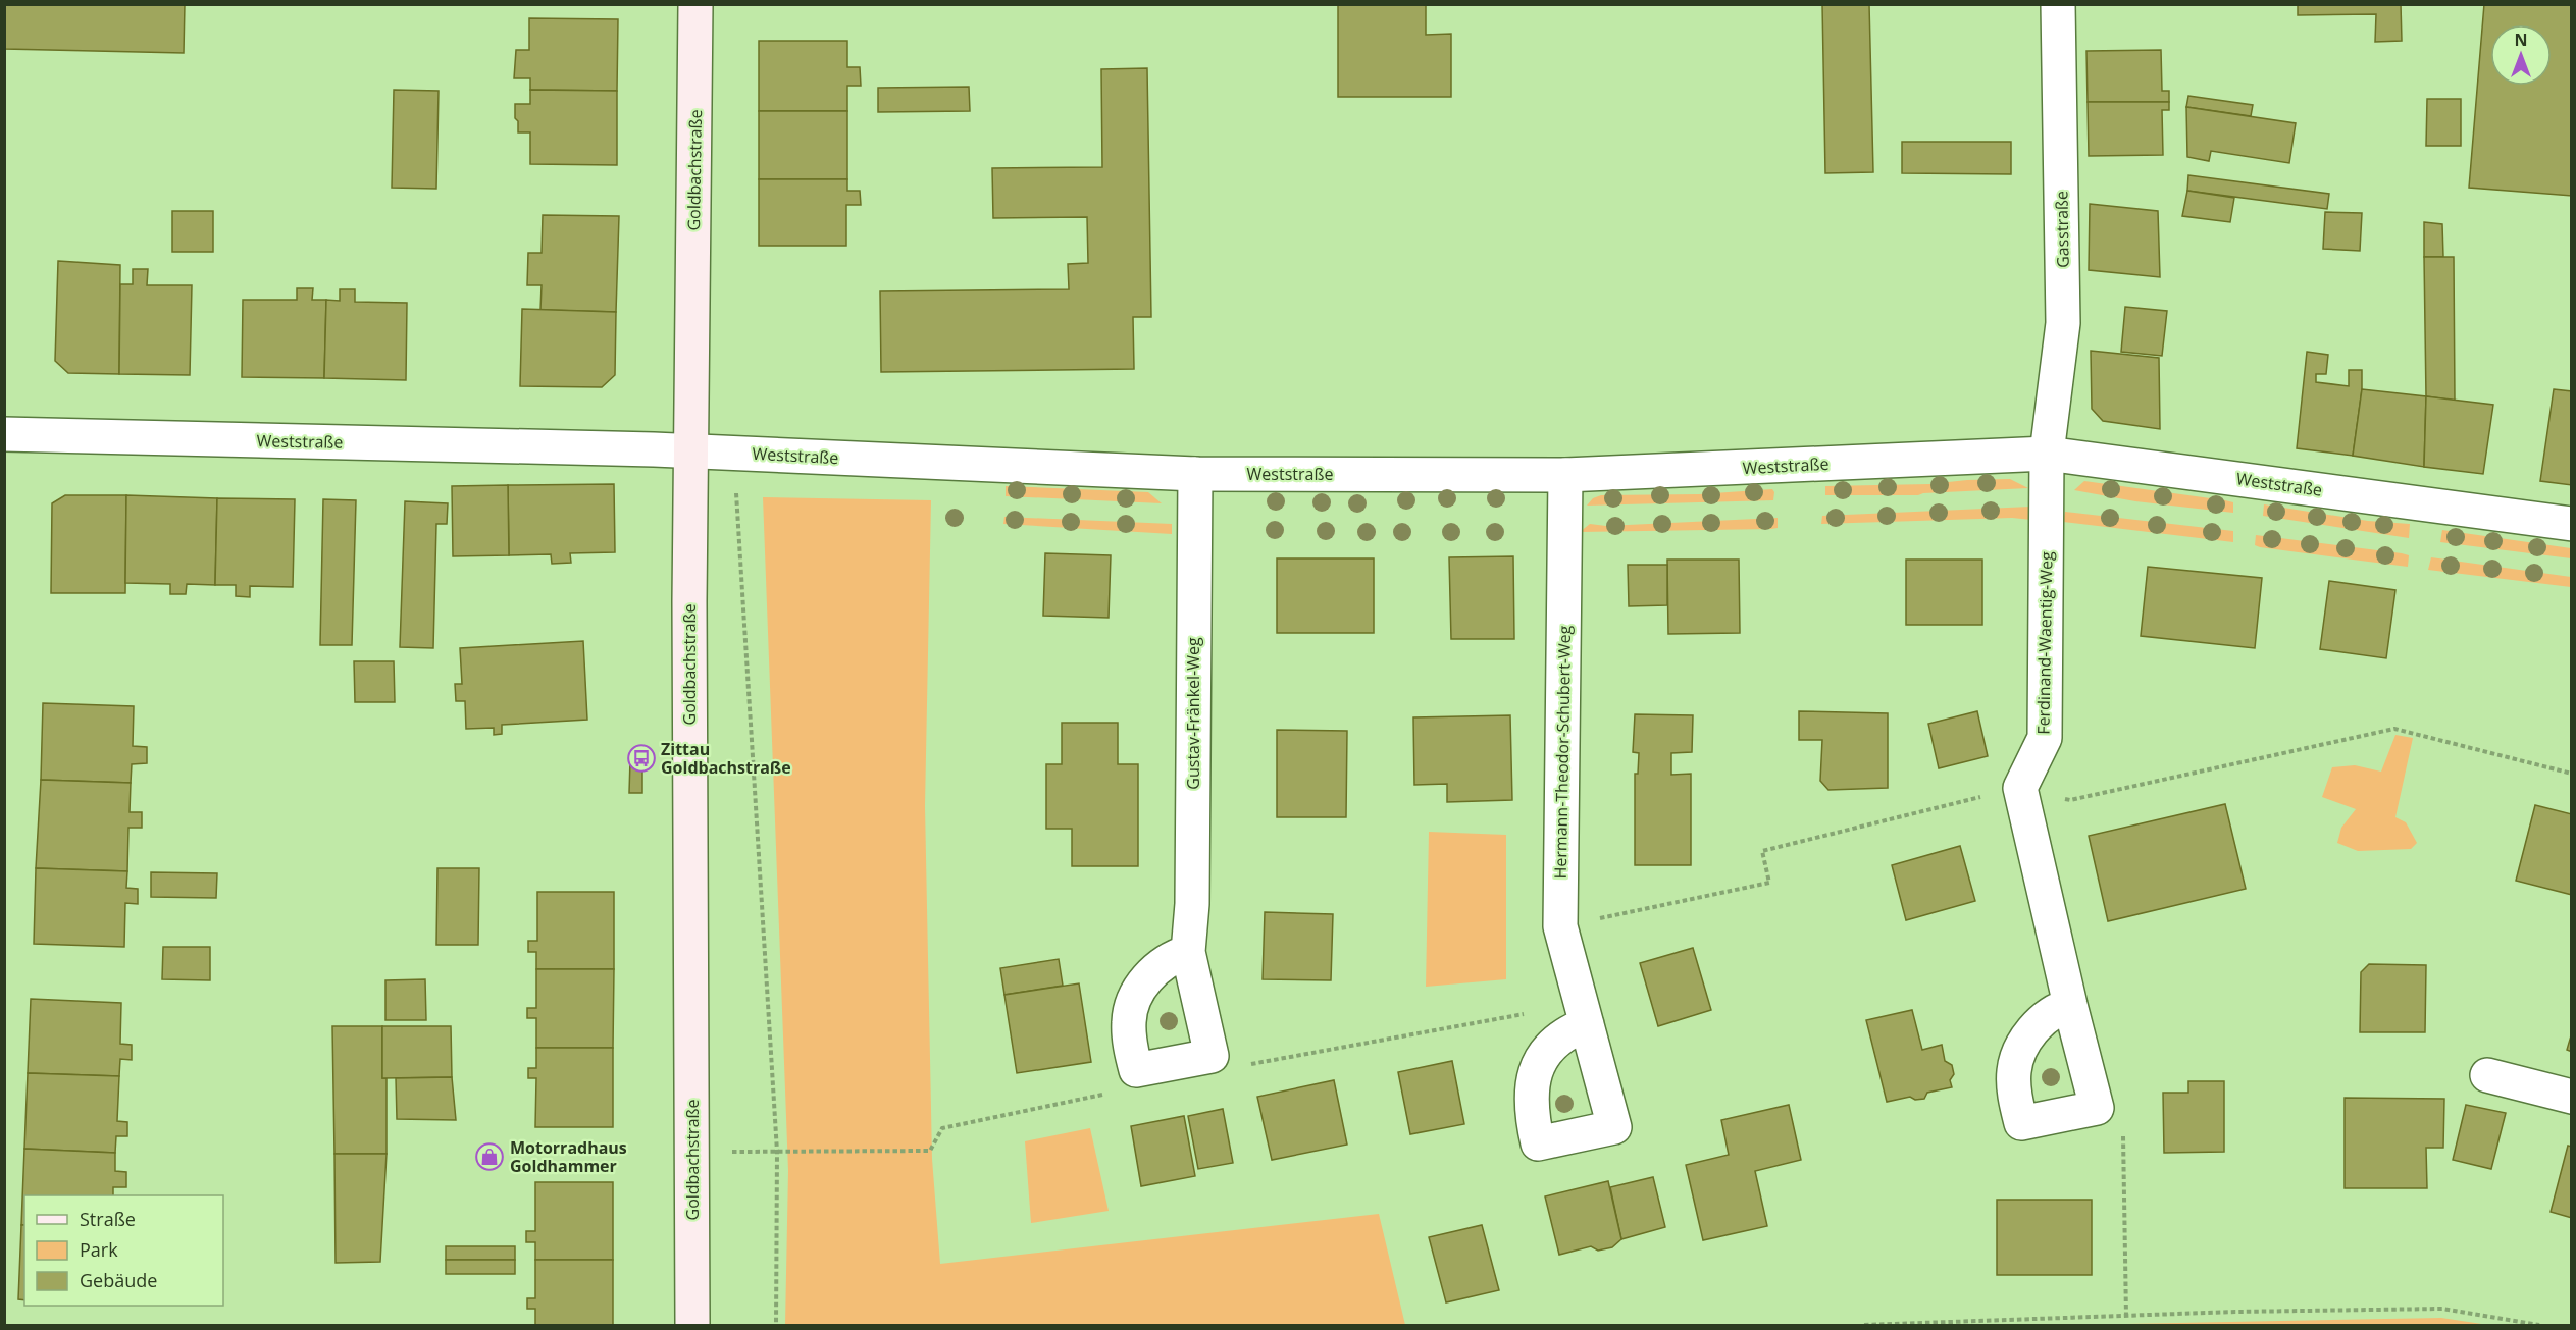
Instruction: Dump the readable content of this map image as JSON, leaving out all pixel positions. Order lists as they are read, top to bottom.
{
  "streets": {
    "main road": ["Goldbachstraße"],
    "street": [
      "Gasstraße",
      "Weststraße",
      "Ferdinand-Waentig-Weg",
      "Gustav-Fränkel-Weg",
      "Hermann-Theodor-Schubert-Weg"
    ]
  },
  "crossings": [
    ["Goldbachstraße", "Weststraße"],
    ["Gasstraße", "Weststraße"],
    ["Gasstraße", "Ferdinand-Waentig-Weg"],
    ["Weststraße", "Ferdinand-Waentig-Weg"],
    ["Weststraße", "Gustav-Fränkel-Weg"],
    ["Weststraße", "Hermann-Theodor-Schubert-Weg"]
  ],
  "places": {
    "bus stop": ["Zittau Goldbachstraße"],
    "shop": ["Motorradhaus Goldhammer"]
  },
  "legend": ["Straße", "Park", "Gebäude"],
  "north": "top"
}
